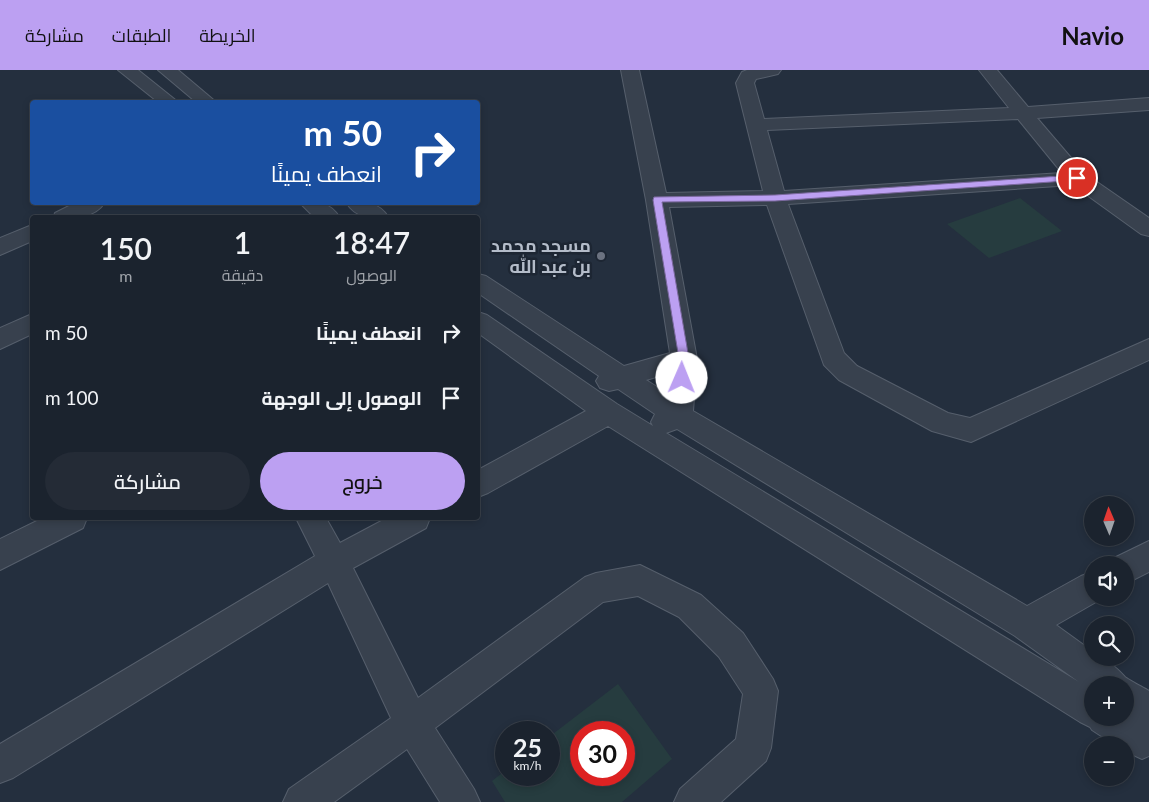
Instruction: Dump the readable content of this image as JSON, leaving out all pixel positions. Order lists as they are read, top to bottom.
{
  "places": ["مسجد محمد بن عبد الله"],
  "north": "top",
  "page": {
    "header": "Navio",
    "nav": ["الخريطة", "الطبقات", "مشاركة"],
    "turn": ["50 m", "انعطف يمينًا"],
    "eta": [
      "18:47",
      "الوصول",
      "1",
      "دقيقة",
      "150",
      "m"
    ],
    "list": [
      {
        "name": "انعطف يمينًا",
        "value": "50 m"
      },
      {
        "name": "الوصول إلى الوجهة",
        "value": "100 m"
      }
    ],
    "buttons": ["خروج", "مشاركة"],
    "map_buttons": ["+", "−"],
    "speed": "25 km/h",
    "limit": "30"
  }
}
